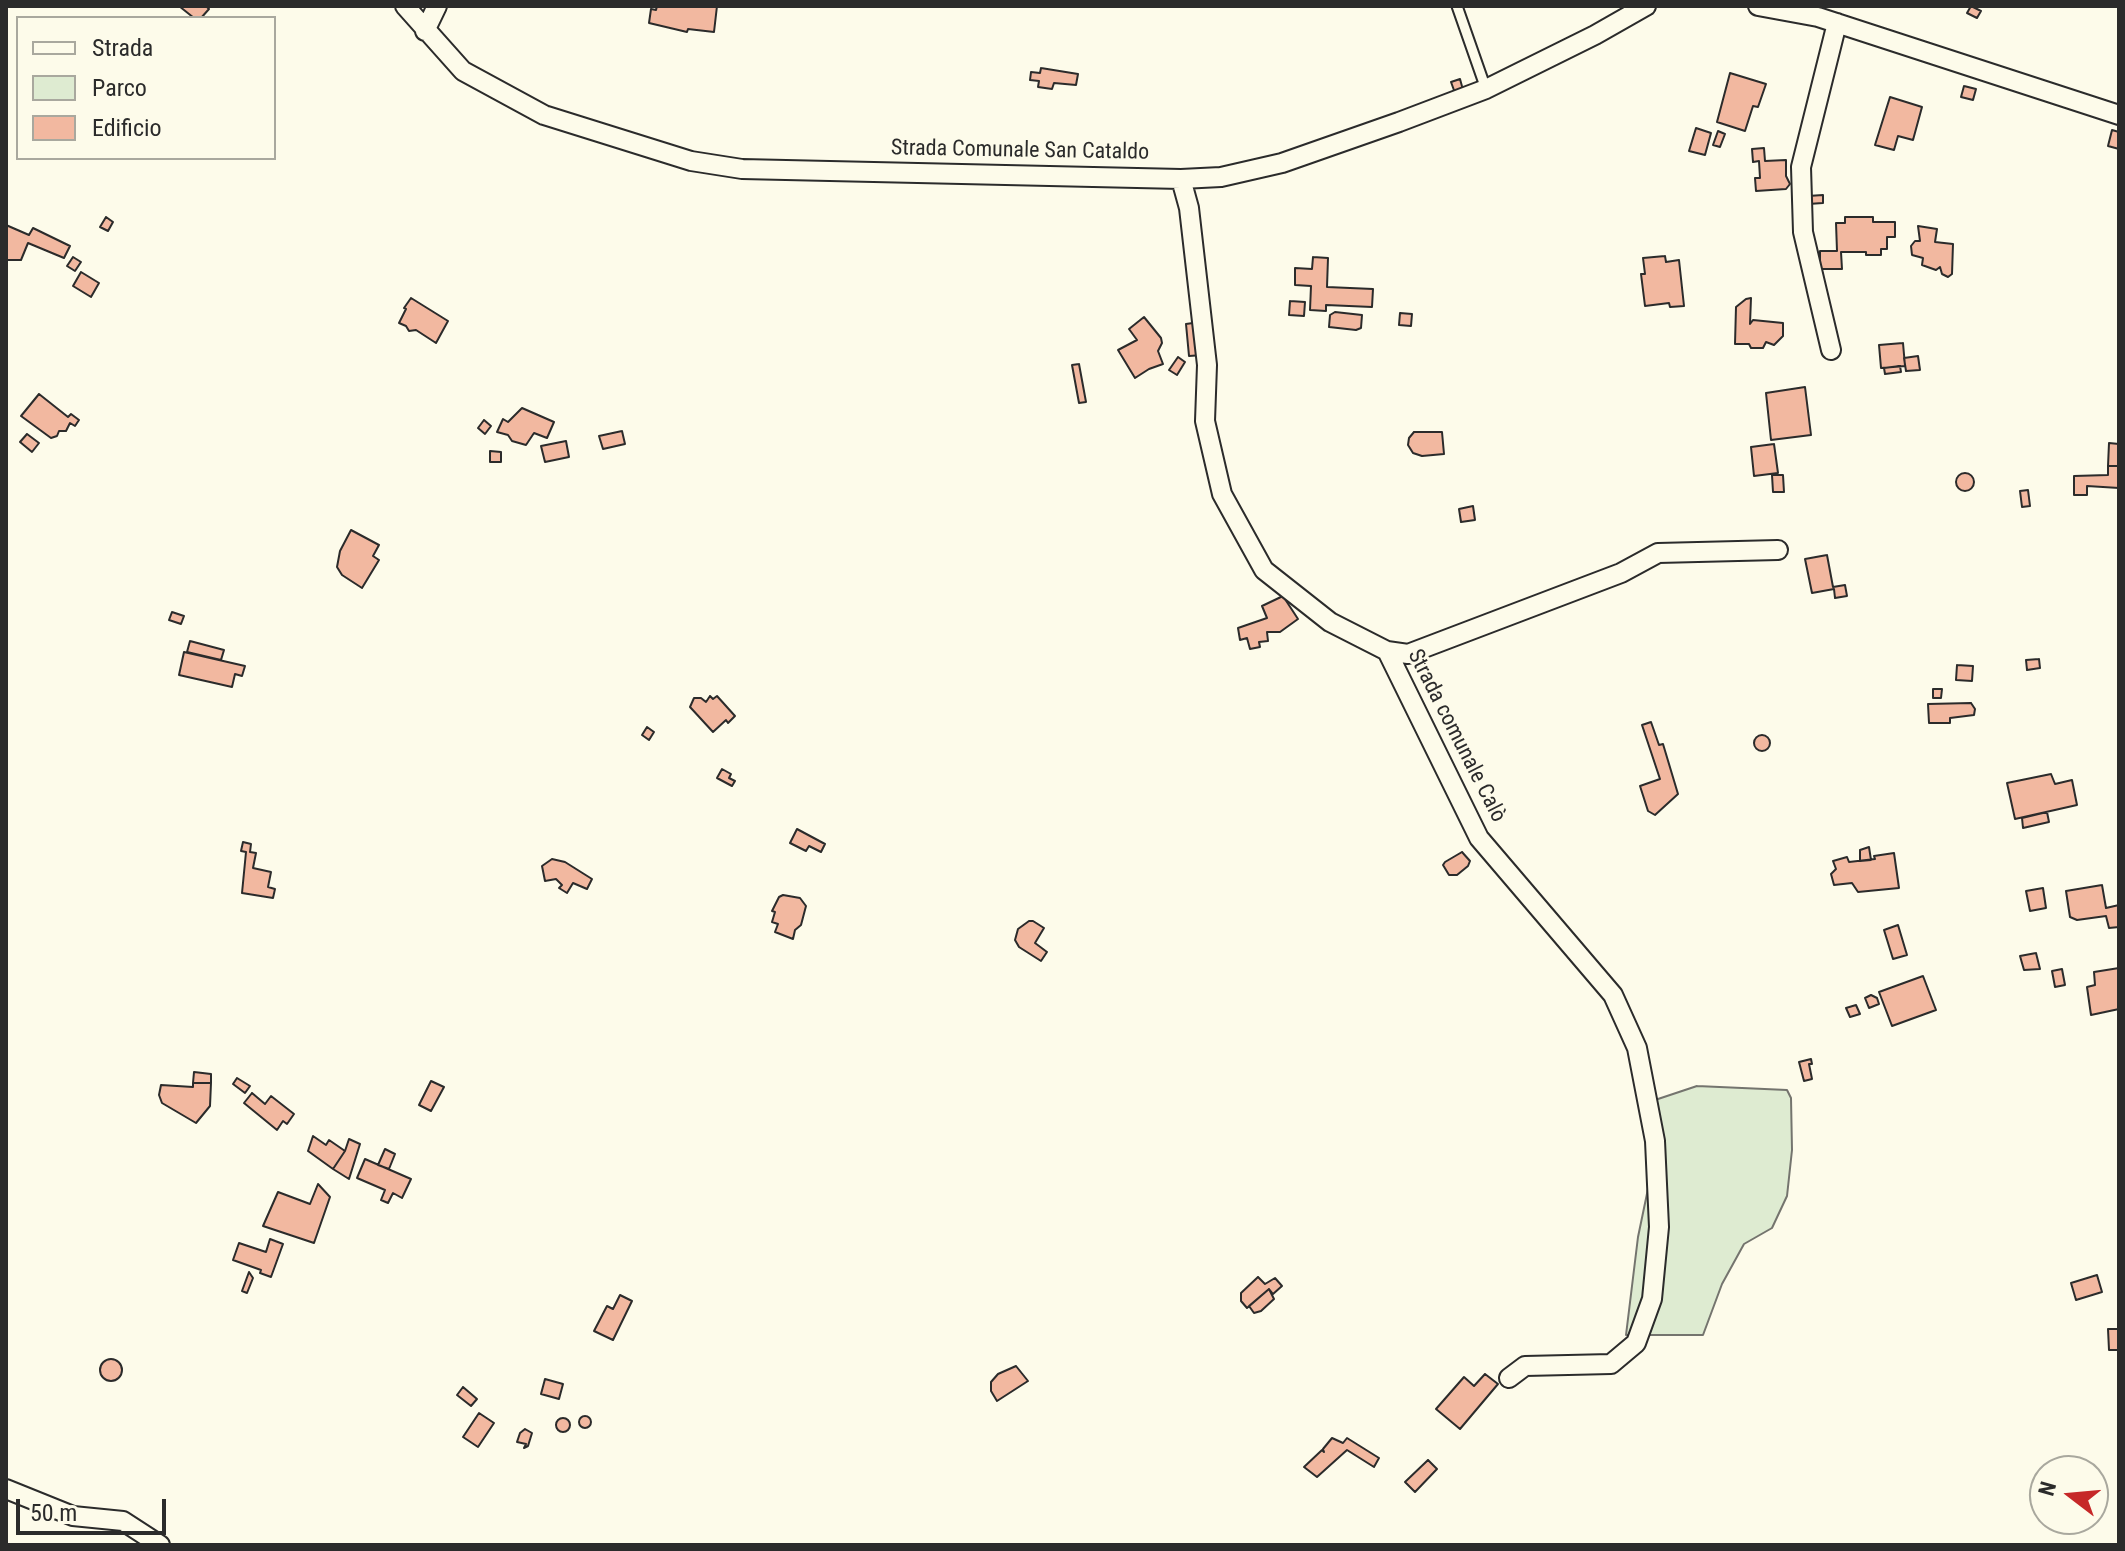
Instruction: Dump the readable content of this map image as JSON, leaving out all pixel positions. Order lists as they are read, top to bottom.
{
  "streets": {
    "street": ["Strada Comunale San Cataldo", "Strada comunale Calò"]
  },
  "crossings": [
    ["Strada Comunale San Cataldo", "Strada comunale Calò"]
  ],
  "legend": ["Strada", "Parco", "Edificio"],
  "scale_bar": "50 m",
  "north": "left"
}
